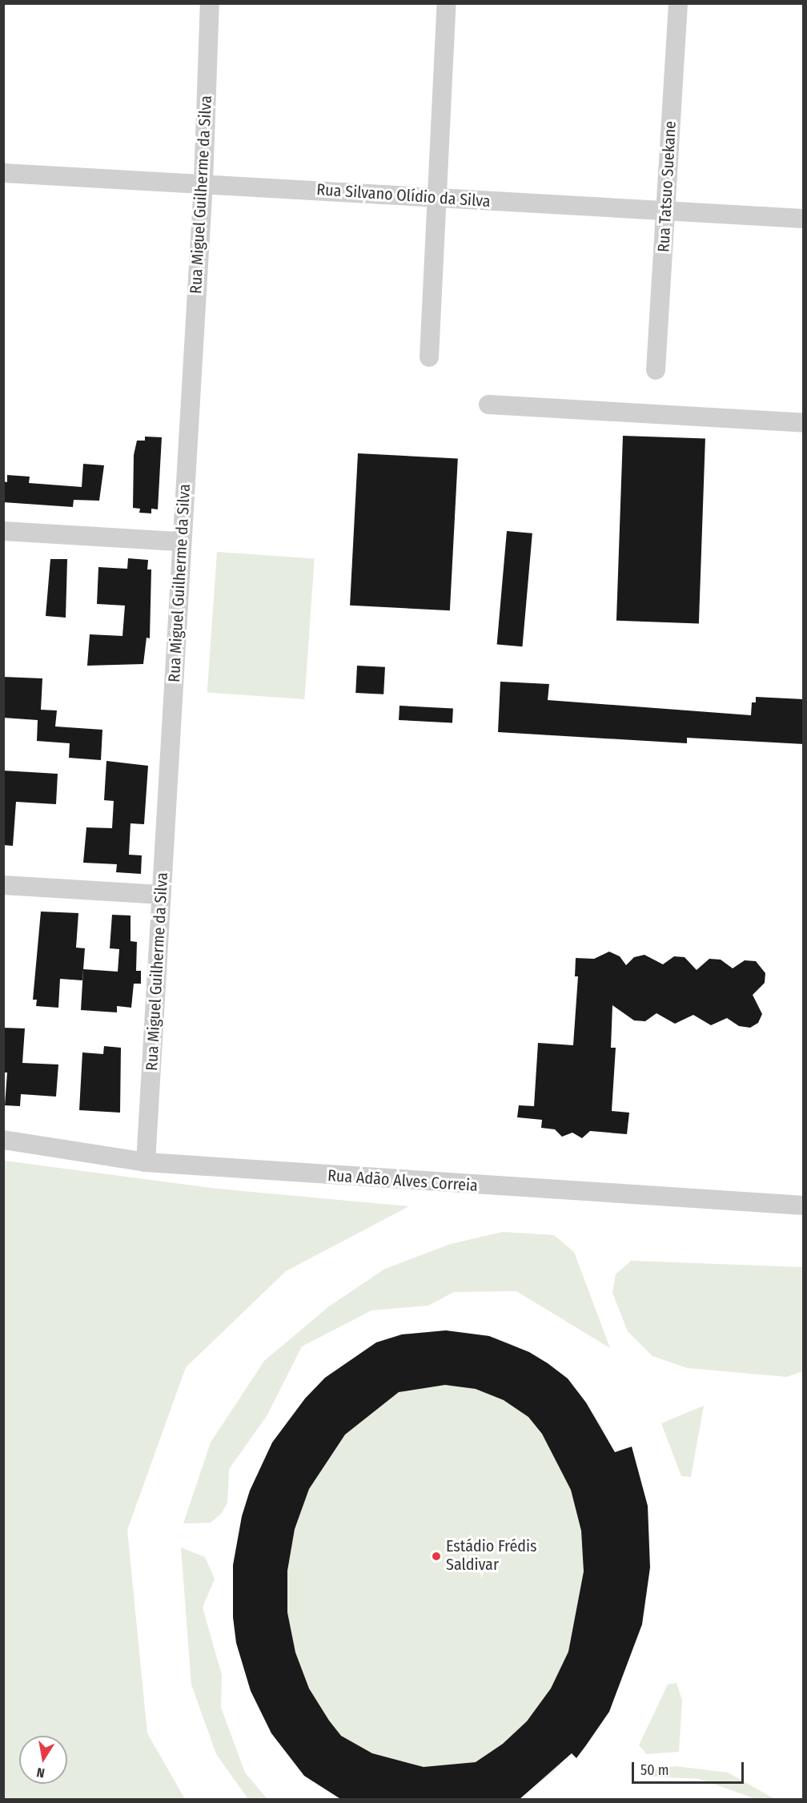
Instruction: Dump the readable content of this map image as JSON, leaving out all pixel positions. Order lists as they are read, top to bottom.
{
  "streets": {
    "street": [
      "Rua Tatsuo Suekane",
      "Rua Miguel Guilherme da Silva",
      "Rua Silvano Olídio da Silva",
      "Rua Adão Alves Correia"
    ]
  },
  "crossings": [
    ["Rua Tatsuo Suekane", "Rua Silvano Olídio da Silva"],
    ["Rua Miguel Guilherme da Silva", "Rua Silvano Olídio da Silva"],
    ["Rua Miguel Guilherme da Silva", "Rua Adão Alves Correia"]
  ],
  "places": ["Estádio Frédis Saldivar"],
  "scale_bar": "50 m",
  "north": "bottom"
}
